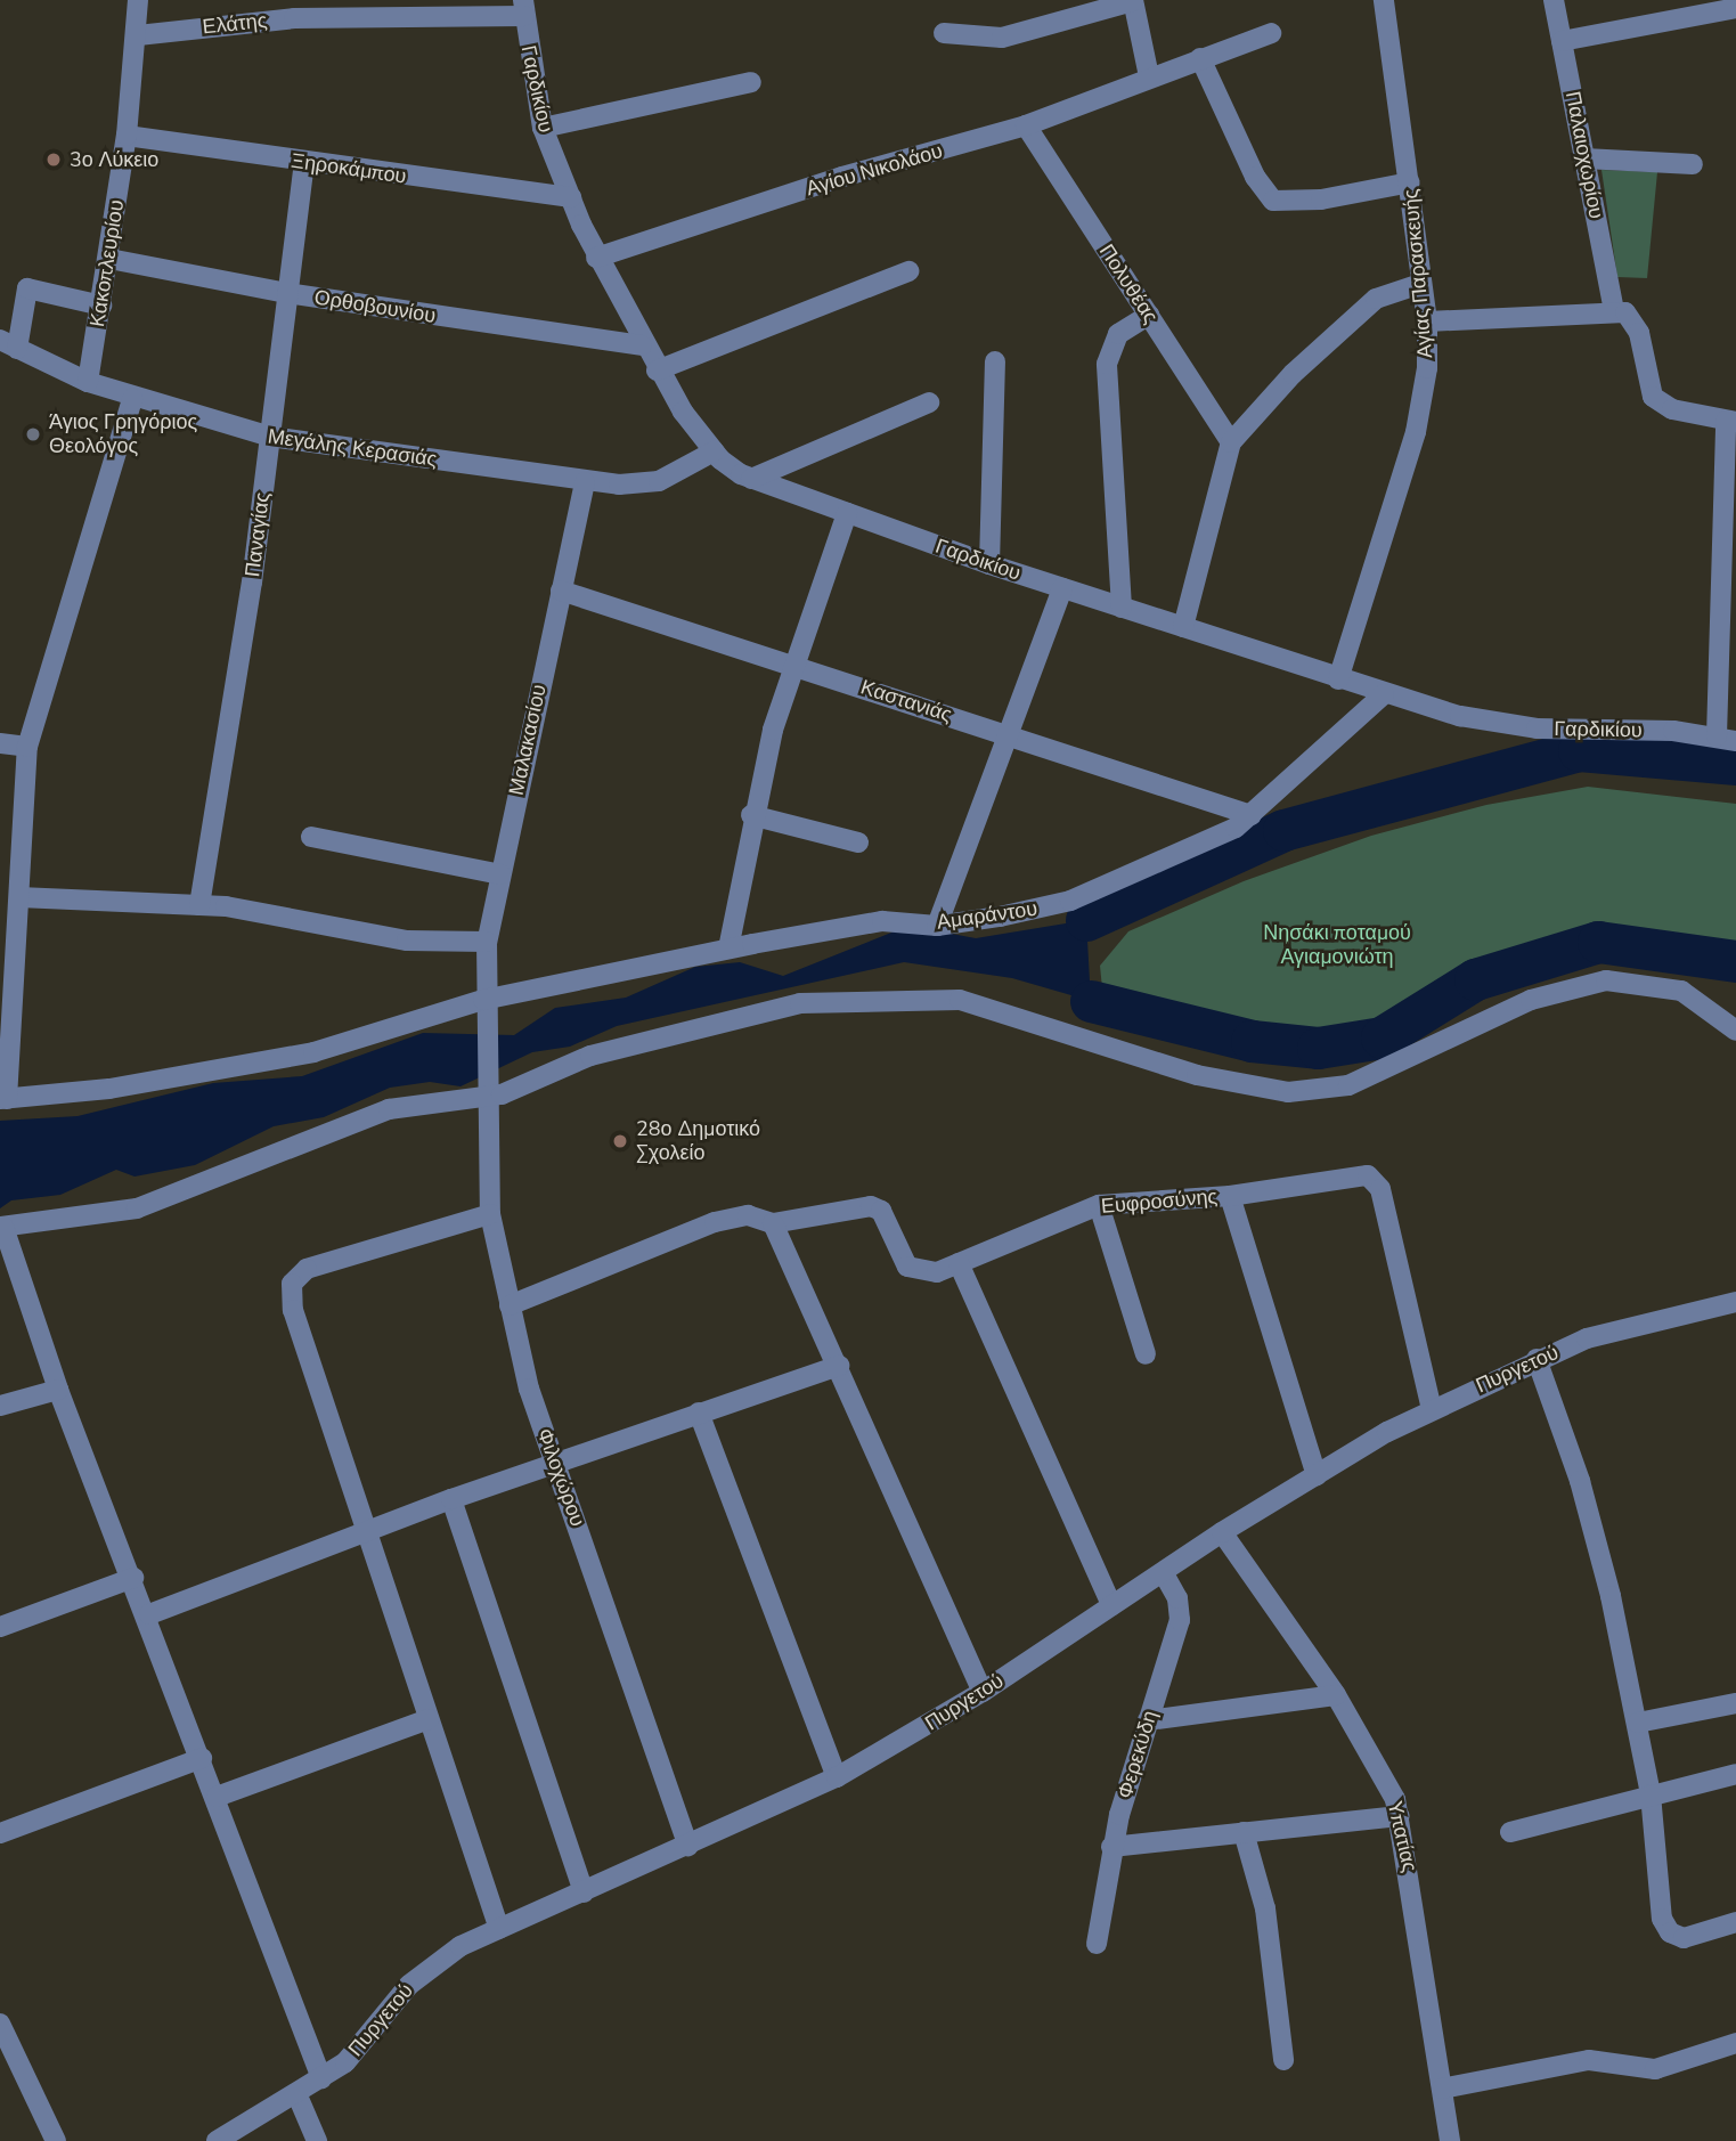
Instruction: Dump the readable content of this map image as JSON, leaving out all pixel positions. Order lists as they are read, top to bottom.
{
  "streets": {
    "street": [
      "Ελάτης",
      "Γαρδικίου",
      "Παλαιοχωρίου",
      "Ξηροκάμπου",
      "Αγίου Νικολάου",
      "Κακοπλευρίου",
      "Αγίας Παρασκευής",
      "Πολυθέας",
      "Ορθοβουνίου",
      "Μεγάλης Κερασιάς",
      "Παναγίας",
      "Καστανιάς",
      "Μαλακασίου",
      "Αμαράντου",
      "Ευφροσύνης",
      "Πυργετού",
      "Φιλοχώρου",
      "Φερεκύδη",
      "Υπατίας"
    ]
  },
  "crossings": [
    ["Ελάτης", "Γαρδικίου"],
    ["Ελάτης", "Κακοπλευρίου"],
    ["Γαρδικίου", "Ξηροκάμπου"],
    ["Γαρδικίου", "Αγίου Νικολάου"],
    ["Γαρδικίου", "Αγίας Παρασκευής"],
    ["Γαρδικίου", "Ορθοβουνίου"],
    ["Γαρδικίου", "Μεγάλης Κερασιάς"],
    ["Γαρδικίου", "Αμαράντου"],
    ["Ξηροκάμπου", "Κακοπλευρίου"],
    ["Ξηροκάμπου", "Παναγίας"],
    ["Αγίου Νικολάου", "Πολυθέας"],
    ["Κακοπλευρίου", "Ορθοβουνίου"],
    ["Κακοπλευρίου", "Μεγάλης Κερασιάς"],
    ["Ορθοβουνίου", "Παναγίας"],
    ["Μεγάλης Κερασιάς", "Παναγίας"],
    ["Μεγάλης Κερασιάς", "Μαλακασίου"],
    ["Καστανιάς", "Μαλακασίου"],
    ["Καστανιάς", "Αμαράντου"],
    ["Μαλακασίου", "Αμαράντου"],
    ["Μαλακασίου", "Φιλοχώρου"],
    ["Ευφροσύνης", "Πυργετού"],
    ["Πυργετού", "Φιλοχώρου"],
    ["Πυργετού", "Φερεκύδη"],
    ["Πυργετού", "Υπατίας"]
  ],
  "parks": ["Νησάκι ποταμού Αγιαμονιώτη"],
  "places": ["3ο Λύκειο", "Άγιος Γρηγόριος Θεολόγος", "28ο Δημοτικό Σχολείο"]
}
